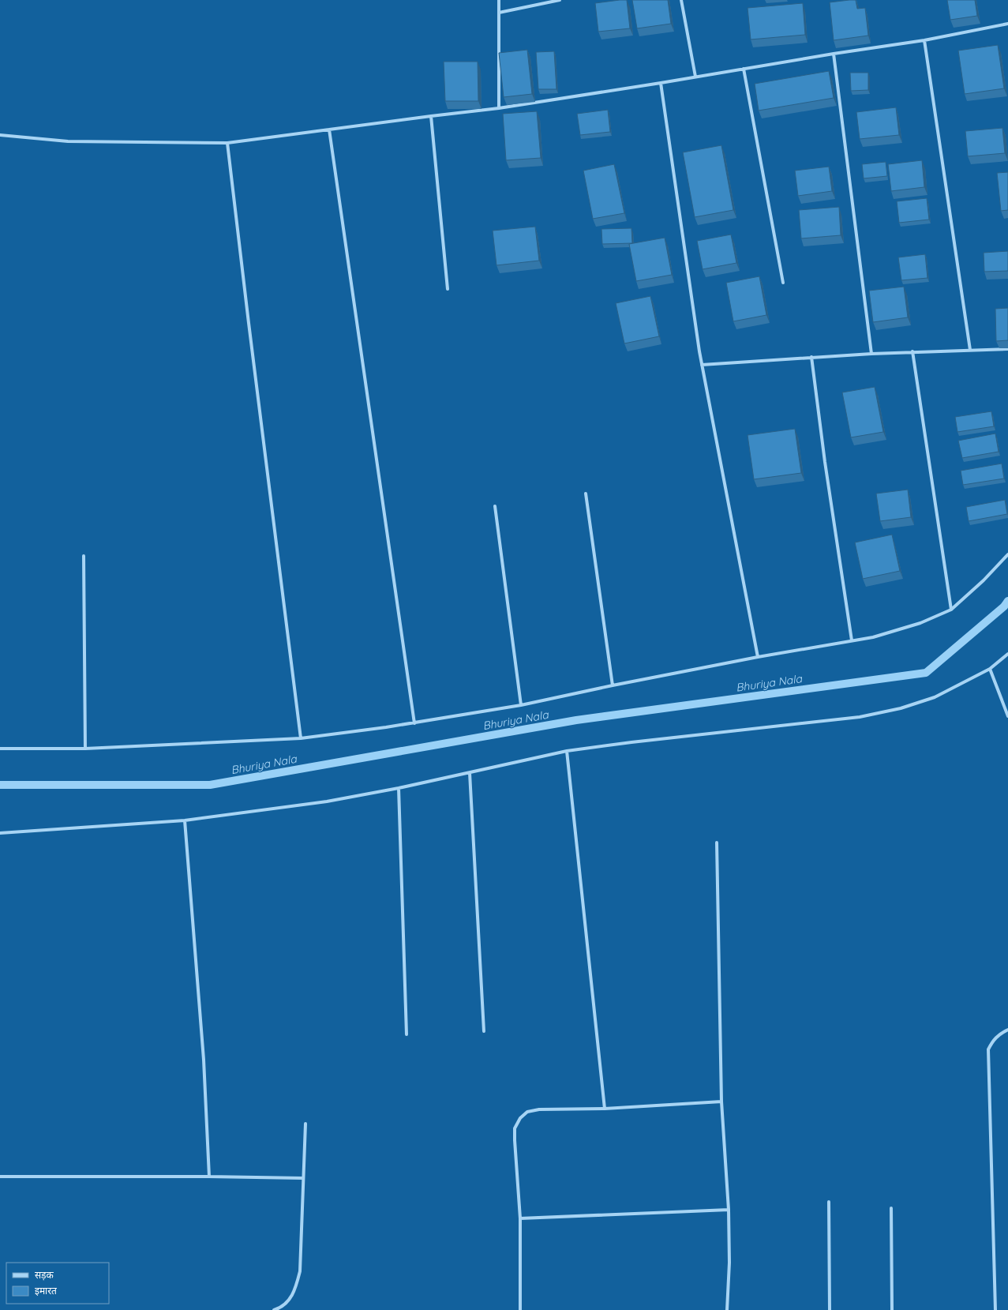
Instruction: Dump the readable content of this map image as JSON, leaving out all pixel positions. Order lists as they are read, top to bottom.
{
  "water": ["Bhuriya Nala"],
  "legend": ["सड़क", "इमारत"]
}
